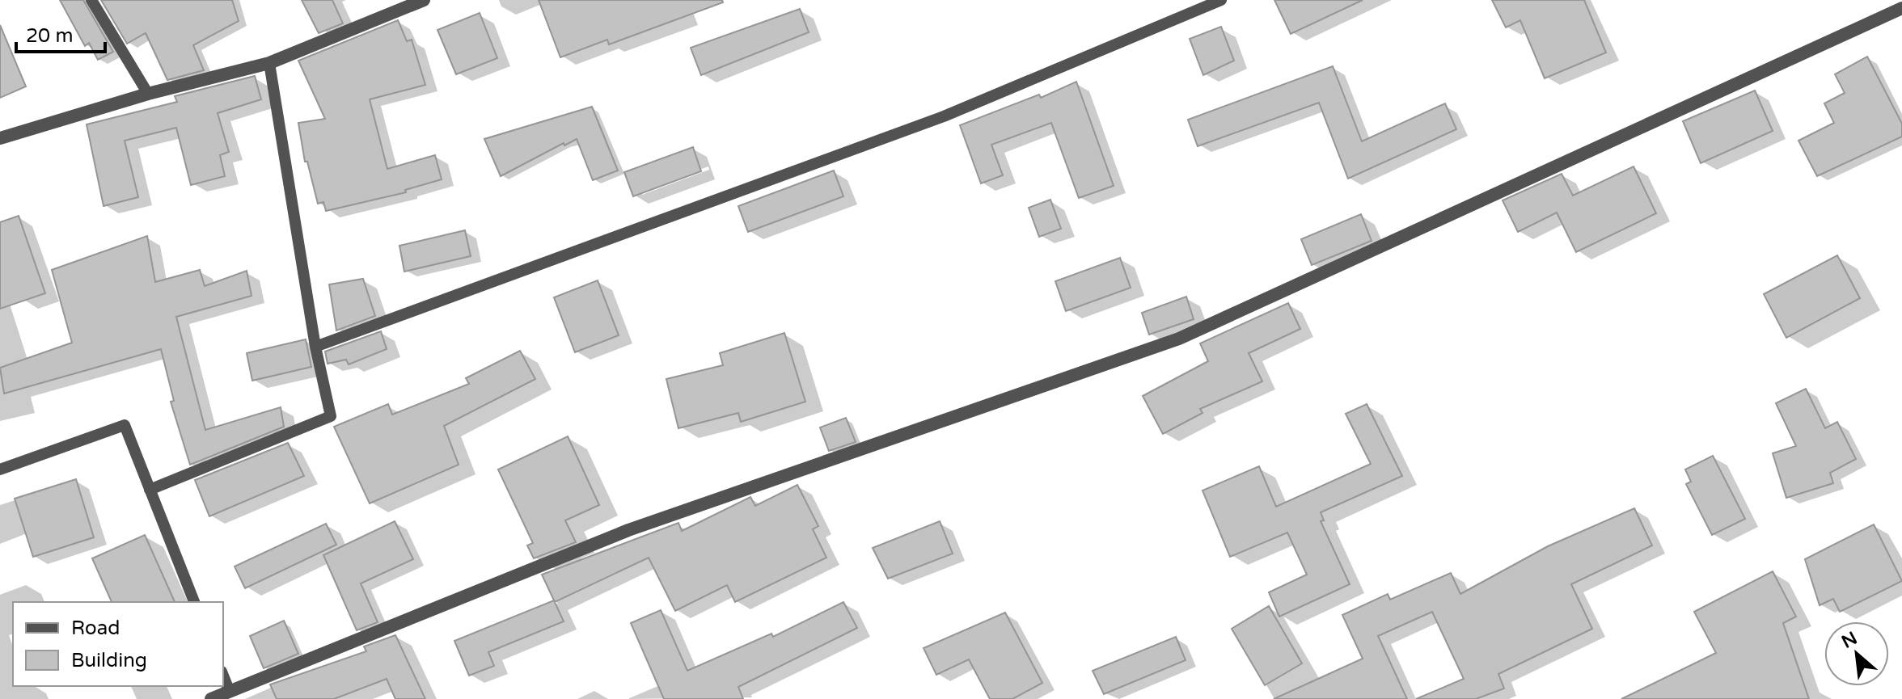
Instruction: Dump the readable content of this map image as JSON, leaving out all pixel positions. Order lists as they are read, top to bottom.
{
  "legend": ["Road", "Building"],
  "scale_bar": "20 m",
  "north": "top left"
}
